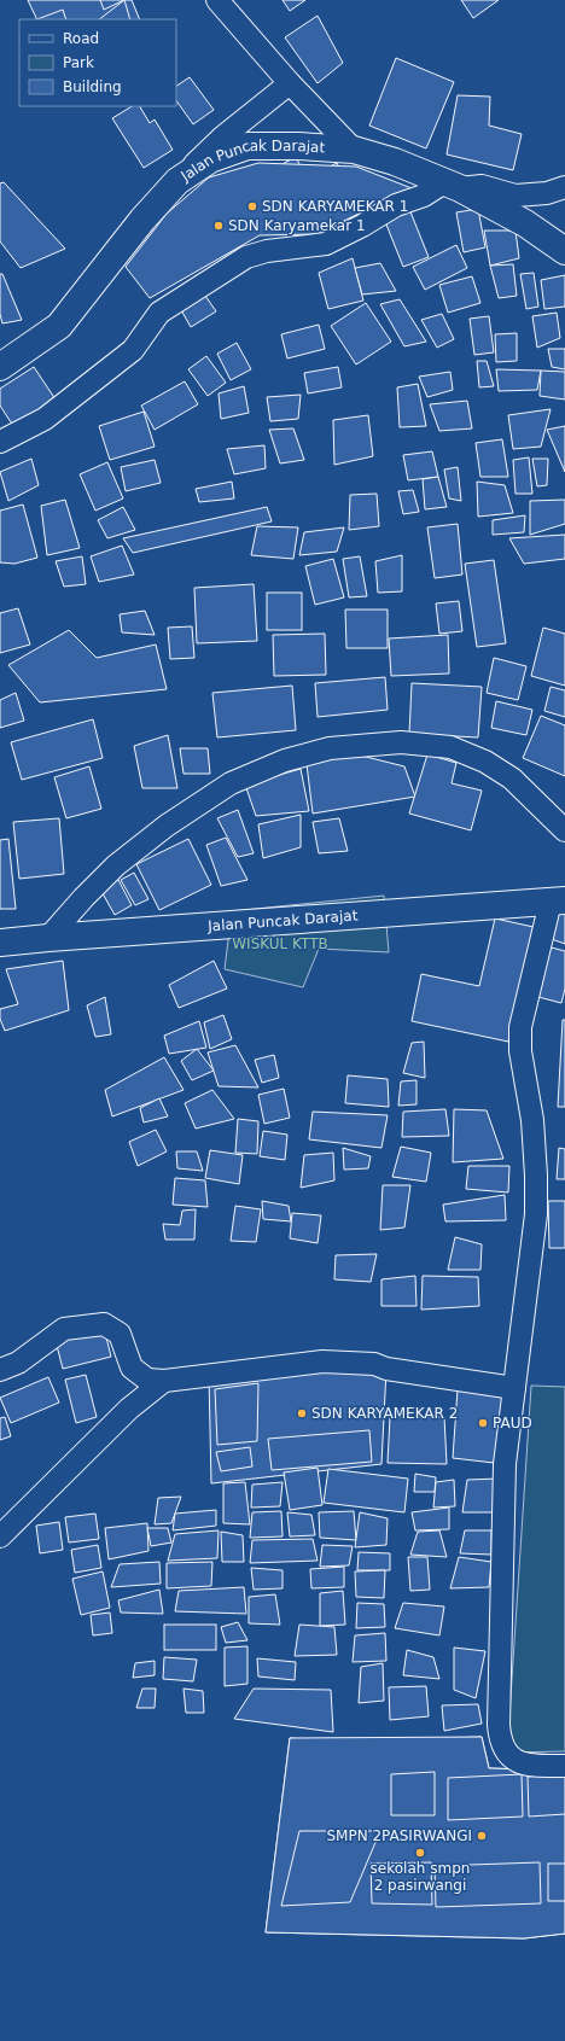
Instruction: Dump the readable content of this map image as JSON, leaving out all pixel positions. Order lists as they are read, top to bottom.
{
  "streets": {
    "street": ["Jalan Puncak Darajat"]
  },
  "parks": ["WISKUL KTTB"],
  "places": [
    "SDN KARYAMEKAR 1",
    "SDN Karyamekar 1",
    "SDN KARYAMEKAR 2",
    "PAUD",
    "SMPN 2PASIRWANGI",
    "sekolah smpn 2 pasirwangi"
  ],
  "legend": ["Road", "Park", "Building"]
}
